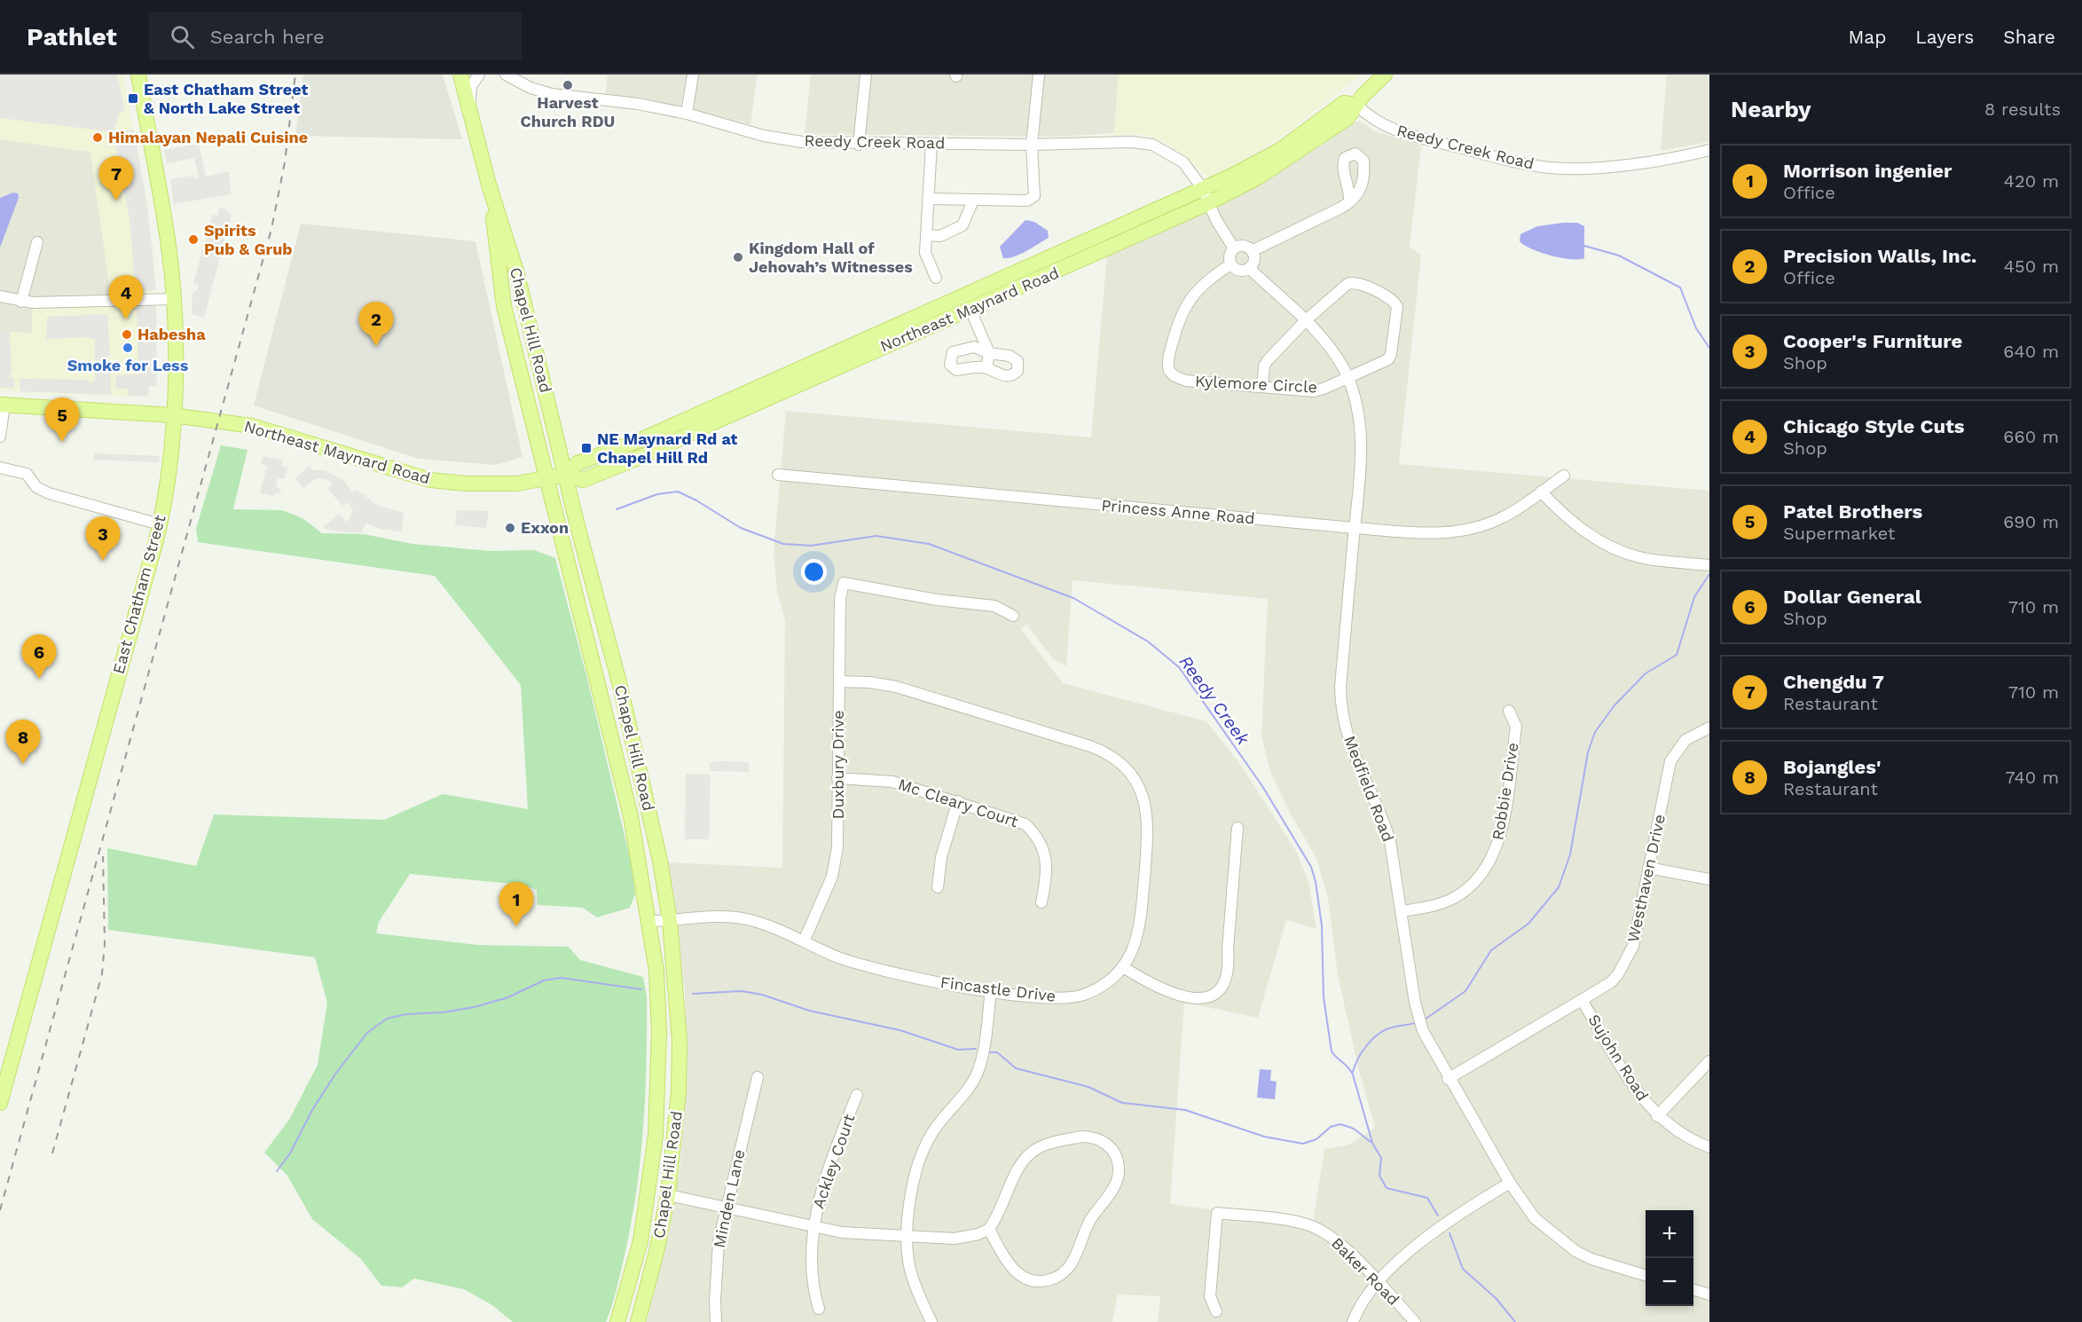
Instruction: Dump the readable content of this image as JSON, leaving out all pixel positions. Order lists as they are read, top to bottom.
{
  "streets": {
    "main road": ["Northeast Maynard Road", "Chapel Hill Road", "East Chatham Street"],
    "street": [
      "Reedy Creek Road",
      "Kylemore Circle",
      "Princess Anne Road",
      "Duxbury Drive",
      "Medfield Road",
      "Robbie Drive",
      "Mc Cleary Court",
      "Westhaven Drive",
      "Fincastle Drive",
      "Sujohn Road",
      "Ackley Court",
      "Minden Lane",
      "Baker Road"
    ]
  },
  "crossings": [
    ["Reedy Creek Road", "Northeast Maynard Road"],
    ["Northeast Maynard Road", "Chapel Hill Road"],
    ["Northeast Maynard Road", "East Chatham Street"],
    ["Chapel Hill Road", "Fincastle Drive"],
    ["Kylemore Circle", "Medfield Road"],
    ["Princess Anne Road", "Medfield Road"],
    ["Duxbury Drive", "Mc Cleary Court"],
    ["Duxbury Drive", "Fincastle Drive"],
    ["Medfield Road", "Robbie Drive"],
    ["Medfield Road", "Westhaven Drive"],
    ["Westhaven Drive", "Sujohn Road"]
  ],
  "water": ["Reedy Creek"],
  "places": {
    "other": [
      "Harvest Church RDU",
      "Himalayan Nepali Cuisine",
      "Spirits Pub & Grub",
      "Kingdom Hall of Jehovah’s Witnesses",
      "Habesha",
      "Smoke for Less",
      "Exxon"
    ],
    "transit": ["East Chatham Street & North Lake Street", "NE Maynard Rd at Chapel Hill Rd"]
  },
  "page": {
    "header": "Pathlet",
    "search": "Search here",
    "nav": ["Map", "Layers", "Share"],
    "heading": ["Nearby", "8 results"],
    "list": [
      {
        "mark": "1",
        "name": "Morrison ingenier",
        "note": "Office",
        "value": "420 m"
      },
      {
        "mark": "2",
        "name": "Precision Walls, Inc.",
        "note": "Office",
        "value": "450 m"
      },
      {
        "mark": "3",
        "name": "Cooper's Furniture",
        "note": "Shop",
        "value": "640 m"
      },
      {
        "mark": "4",
        "name": "Chicago Style Cuts",
        "note": "Shop",
        "value": "660 m"
      },
      {
        "mark": "5",
        "name": "Patel Brothers",
        "note": "Supermarket",
        "value": "690 m"
      },
      {
        "mark": "6",
        "name": "Dollar General",
        "note": "Shop",
        "value": "710 m"
      },
      {
        "mark": "7",
        "name": "Chengdu 7",
        "note": "Restaurant",
        "value": "710 m"
      },
      {
        "mark": "8",
        "name": "Bojangles'",
        "note": "Restaurant",
        "value": "740 m"
      }
    ],
    "pins": [
      "7",
      "4",
      "2",
      "5",
      "3",
      "6",
      "8",
      "1"
    ],
    "map_buttons": ["+", "−"]
  }
}
